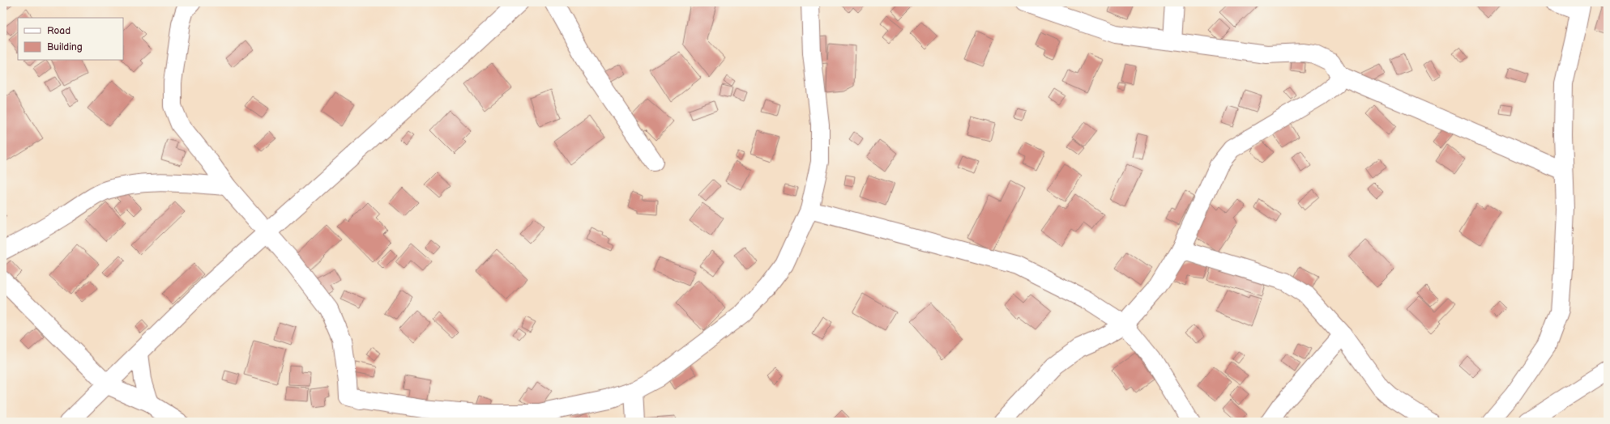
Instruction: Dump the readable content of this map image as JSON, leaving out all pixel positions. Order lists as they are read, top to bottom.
{
  "legend": ["Road", "Building"]
}
